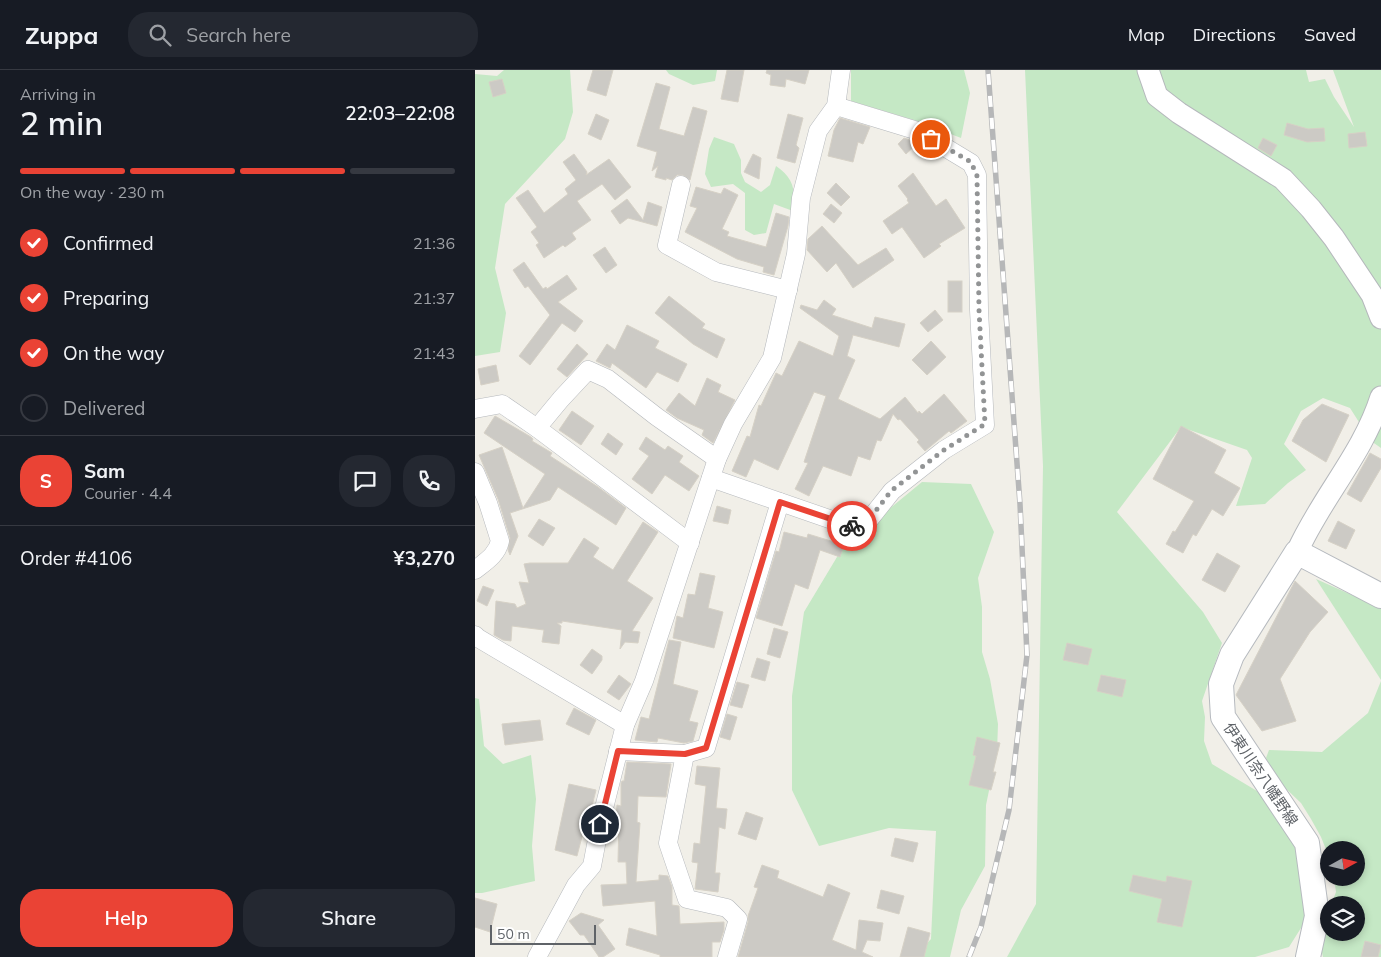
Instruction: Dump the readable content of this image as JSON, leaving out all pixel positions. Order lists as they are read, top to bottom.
{
  "streets": {
    "main road": ["伊東川奈八幡野線"]
  },
  "scale_bar": "50 m",
  "north": "right",
  "page": {
    "header": "Zuppa",
    "search": "Search here",
    "nav": ["Map", "Directions", "Saved"],
    "heading": ["2 min", "Arriving in", "22:03–22:08"],
    "panel": [
      "Sam",
      "Courier · 4.4",
      "Order #4106",
      "¥3,270"
    ],
    "bar": "On the way · 230 m",
    "list": [
      ["Confirmed", "21:36"],
      ["Preparing", "21:37"],
      ["On the way", "21:43"],
      "Delivered"
    ],
    "round": "S",
    "buttons": ["Help", "Share"],
    "scale": "50 m"
  }
}
